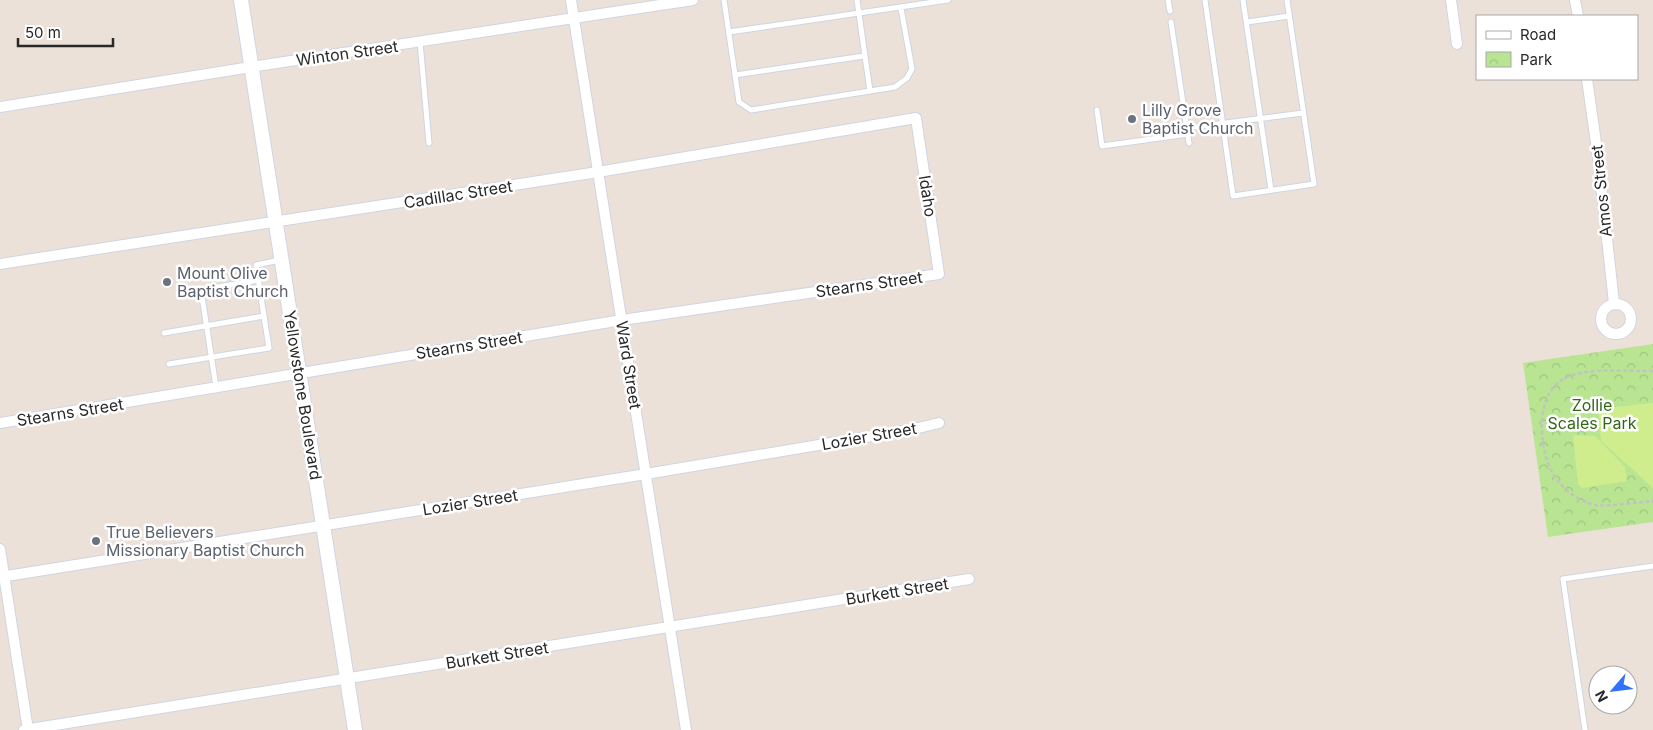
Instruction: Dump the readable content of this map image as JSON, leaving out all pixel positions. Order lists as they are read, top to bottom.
{
  "streets": {
    "street": [
      "Winton Street",
      "Amos Street",
      "Cadillac Street",
      "Idaho",
      "Stearns Street",
      "Ward Street",
      "Yellowstone Boulevard",
      "Lozier Street",
      "Burkett Street"
    ]
  },
  "crossings": [
    ["Winton Street", "Ward Street"],
    ["Winton Street", "Yellowstone Boulevard"],
    ["Cadillac Street", "Idaho"],
    ["Cadillac Street", "Ward Street"],
    ["Cadillac Street", "Yellowstone Boulevard"],
    ["Idaho", "Stearns Street"],
    ["Stearns Street", "Ward Street"],
    ["Stearns Street", "Yellowstone Boulevard"],
    ["Ward Street", "Lozier Street"],
    ["Ward Street", "Burkett Street"],
    ["Yellowstone Boulevard", "Lozier Street"],
    ["Yellowstone Boulevard", "Burkett Street"]
  ],
  "parks": ["Zollie Scales Park"],
  "places": ["Lilly Grove Baptist Church", "Mount Olive Baptist Church", "True Believers Missionary Baptist Church"],
  "legend": ["Road", "Park"],
  "scale_bar": "50 m",
  "north": "bottom left"
}
